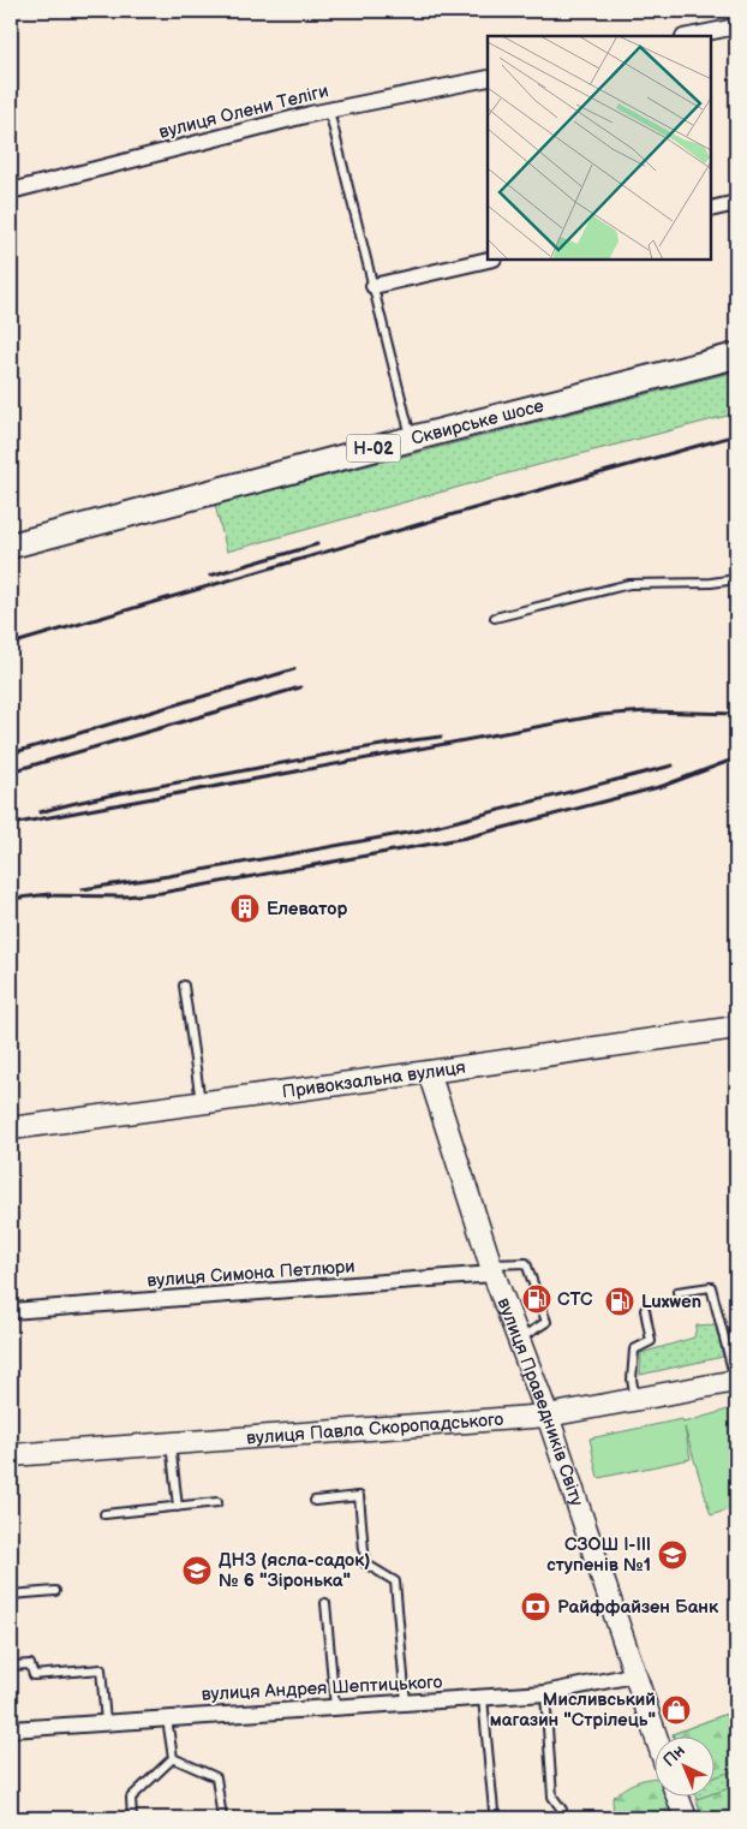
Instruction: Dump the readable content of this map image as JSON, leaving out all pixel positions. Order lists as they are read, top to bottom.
{
  "streets": {
    "main road": ["Сквирське шосе", "Н-02"],
    "street": [
      "вулиця Олени Теліги",
      "Привокзальна вулиця",
      "вулиця Симона Петлюри",
      "вулиця Праведників Світу",
      "вулиця Павла Скоропадського",
      "вулиця Андрея Шептицького"
    ]
  },
  "crossings": [
    ["Привокзальна вулиця", "вулиця Праведників Світу"],
    ["вулиця Симона Петлюри", "вулиця Праведників Світу"],
    ["вулиця Праведників Світу", "вулиця Павла Скоропадського"],
    ["вулиця Праведників Світу", "вулиця Андрея Шептицького"]
  ],
  "places": {
    "building": ["Елеватор"],
    "fuel station": ["СТС", "Luxwen"],
    "school or university": ["СЗОШ І-ІІІ ступенів №1", "ДНЗ (ясла-садок) № 6 \"Зіронька\""],
    "bank": ["Райффайзен Банк"],
    "shop": ["Мисливський магазин \"Стрілець\""]
  },
  "north": "top left"
}
